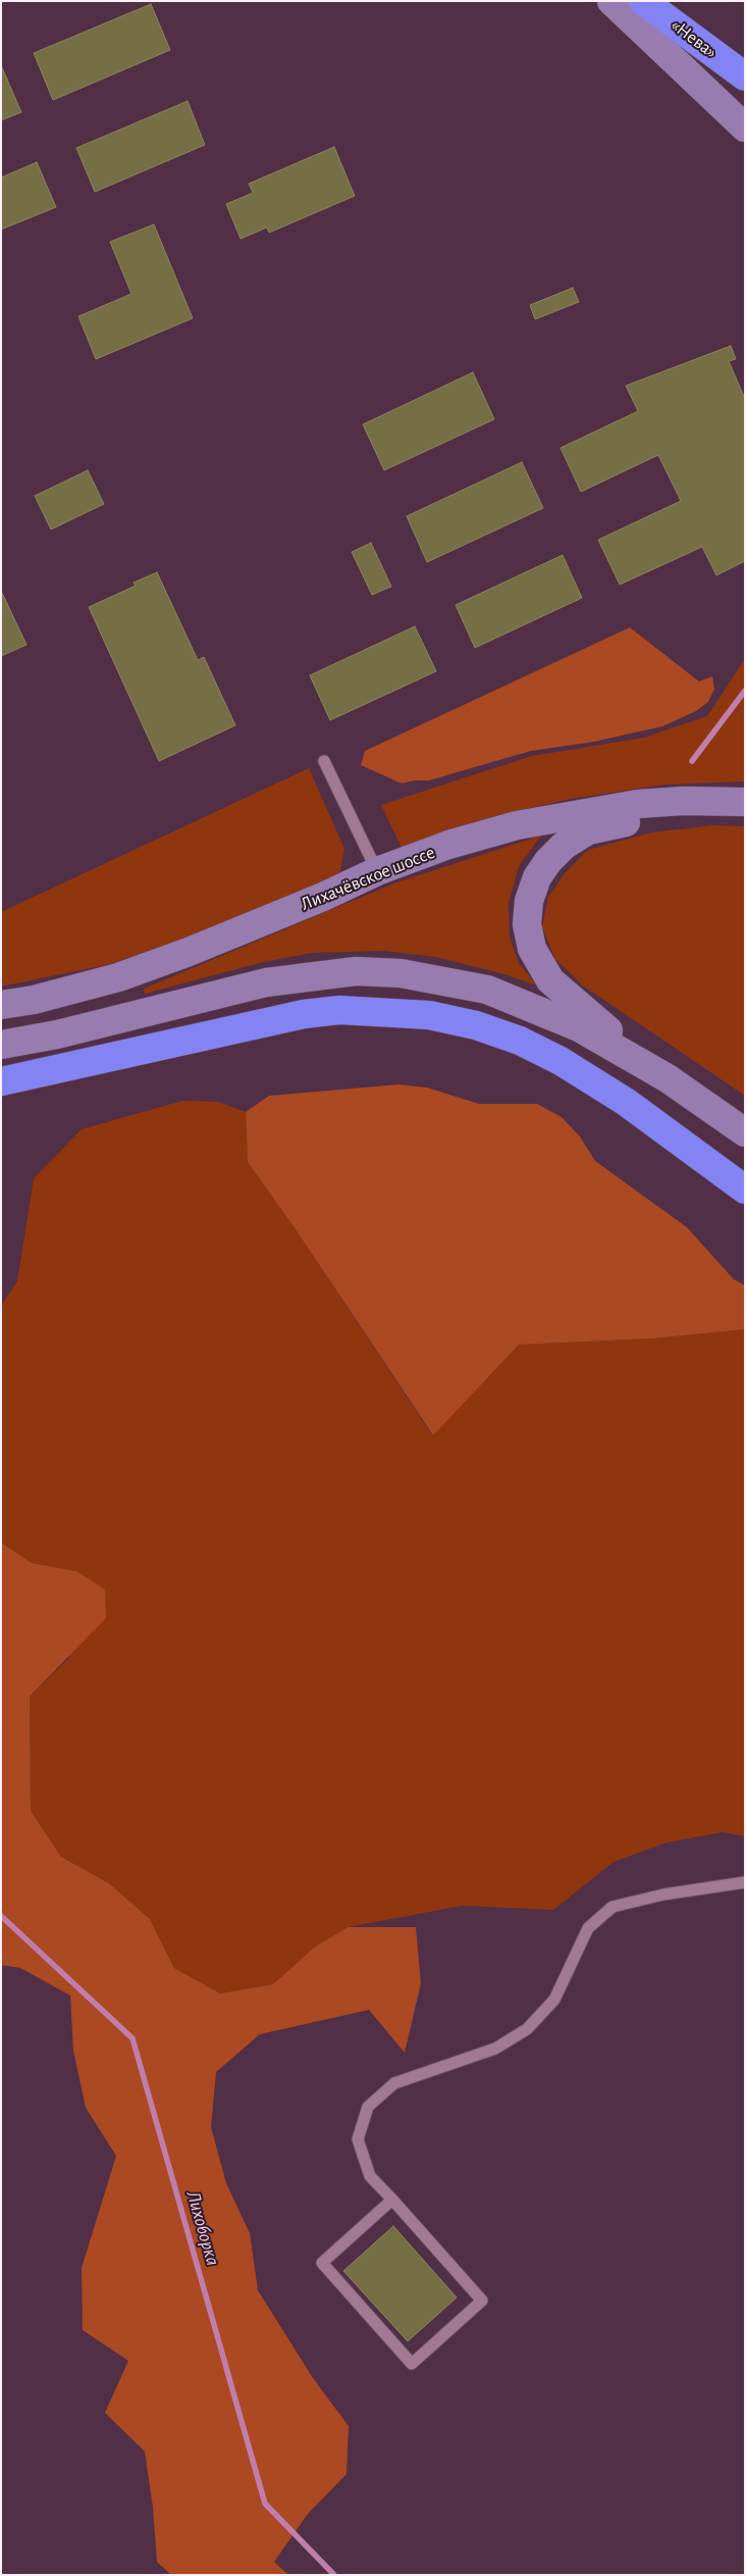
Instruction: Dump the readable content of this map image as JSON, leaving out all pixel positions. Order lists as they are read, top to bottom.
{
  "streets": {
    "highway": ["«Нева»"],
    "main road": ["Лихачёвское шоссе"]
  },
  "water": ["Лихоборка"]
}
